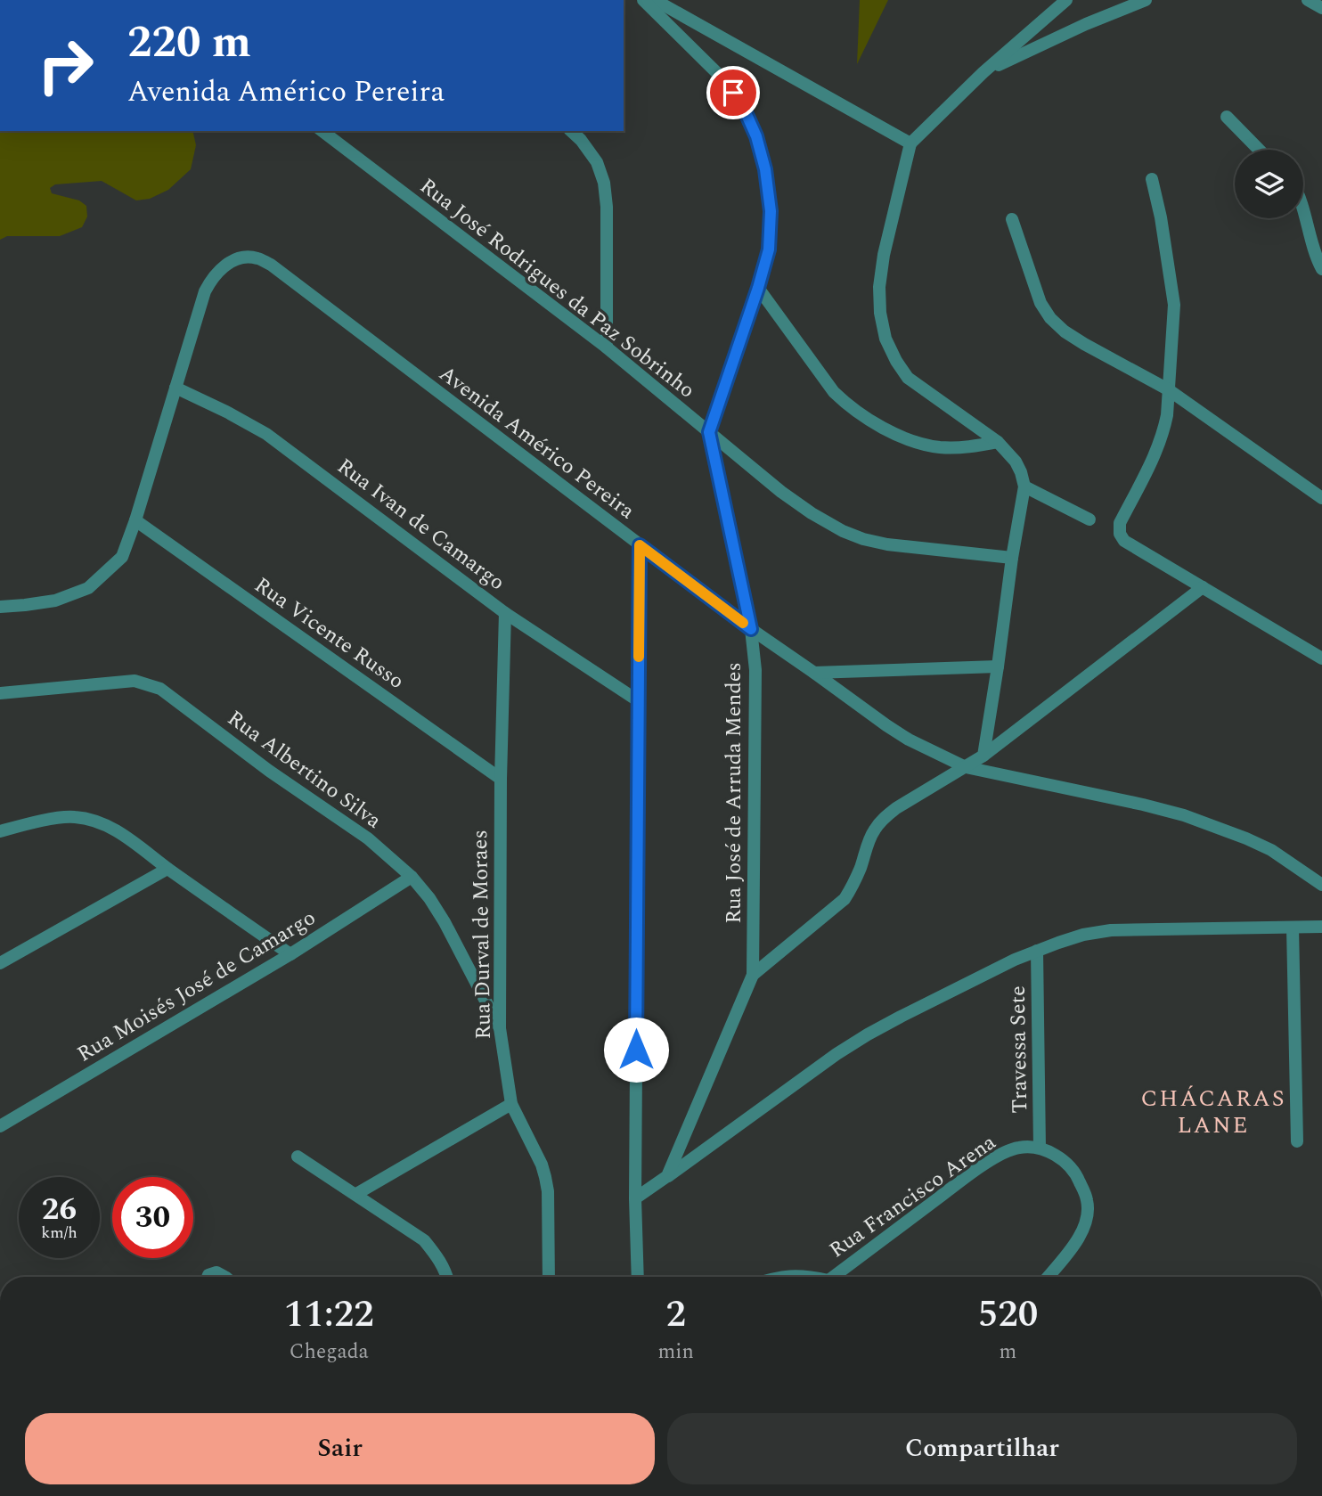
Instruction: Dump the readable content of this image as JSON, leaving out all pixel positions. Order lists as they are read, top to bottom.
{
  "streets": {
    "street": [
      "Rua José Rodrigues da Paz Sobrinho",
      "Avenida Américo Pereira",
      "Rua Ivan de Camargo",
      "Rua Vicente Russo",
      "Rua Albertino Silva",
      "Rua José de Arruda Mendes",
      "Rua Durval de Moraes",
      "Rua Moisés José de Camargo",
      "Travessa Sete",
      "Rua Francisco Arena"
    ]
  },
  "crossings": [
    ["Rua José Rodrigues da Paz Sobrinho", "Rua José de Arruda Mendes"],
    ["Avenida Américo Pereira", "Rua Ivan de Camargo"],
    ["Avenida Américo Pereira", "Rua José de Arruda Mendes"],
    ["Rua Ivan de Camargo", "Rua Durval de Moraes"],
    ["Rua Vicente Russo", "Rua Durval de Moraes"],
    ["Rua Albertino Silva", "Rua Durval de Moraes"],
    ["Rua Albertino Silva", "Rua Moisés José de Camargo"],
    ["Travessa Sete", "Rua Francisco Arena"]
  ],
  "districts": ["CHÁCARAS LANE"],
  "page": {
    "turn": ["220 m", "Avenida Américo Pereira"],
    "speed": "26 km/h",
    "limit": "30",
    "eta": [
      "11:22",
      "Chegada",
      "2",
      "min",
      "520",
      "m"
    ],
    "buttons": ["Sair", "Compartilhar"]
  }
}
